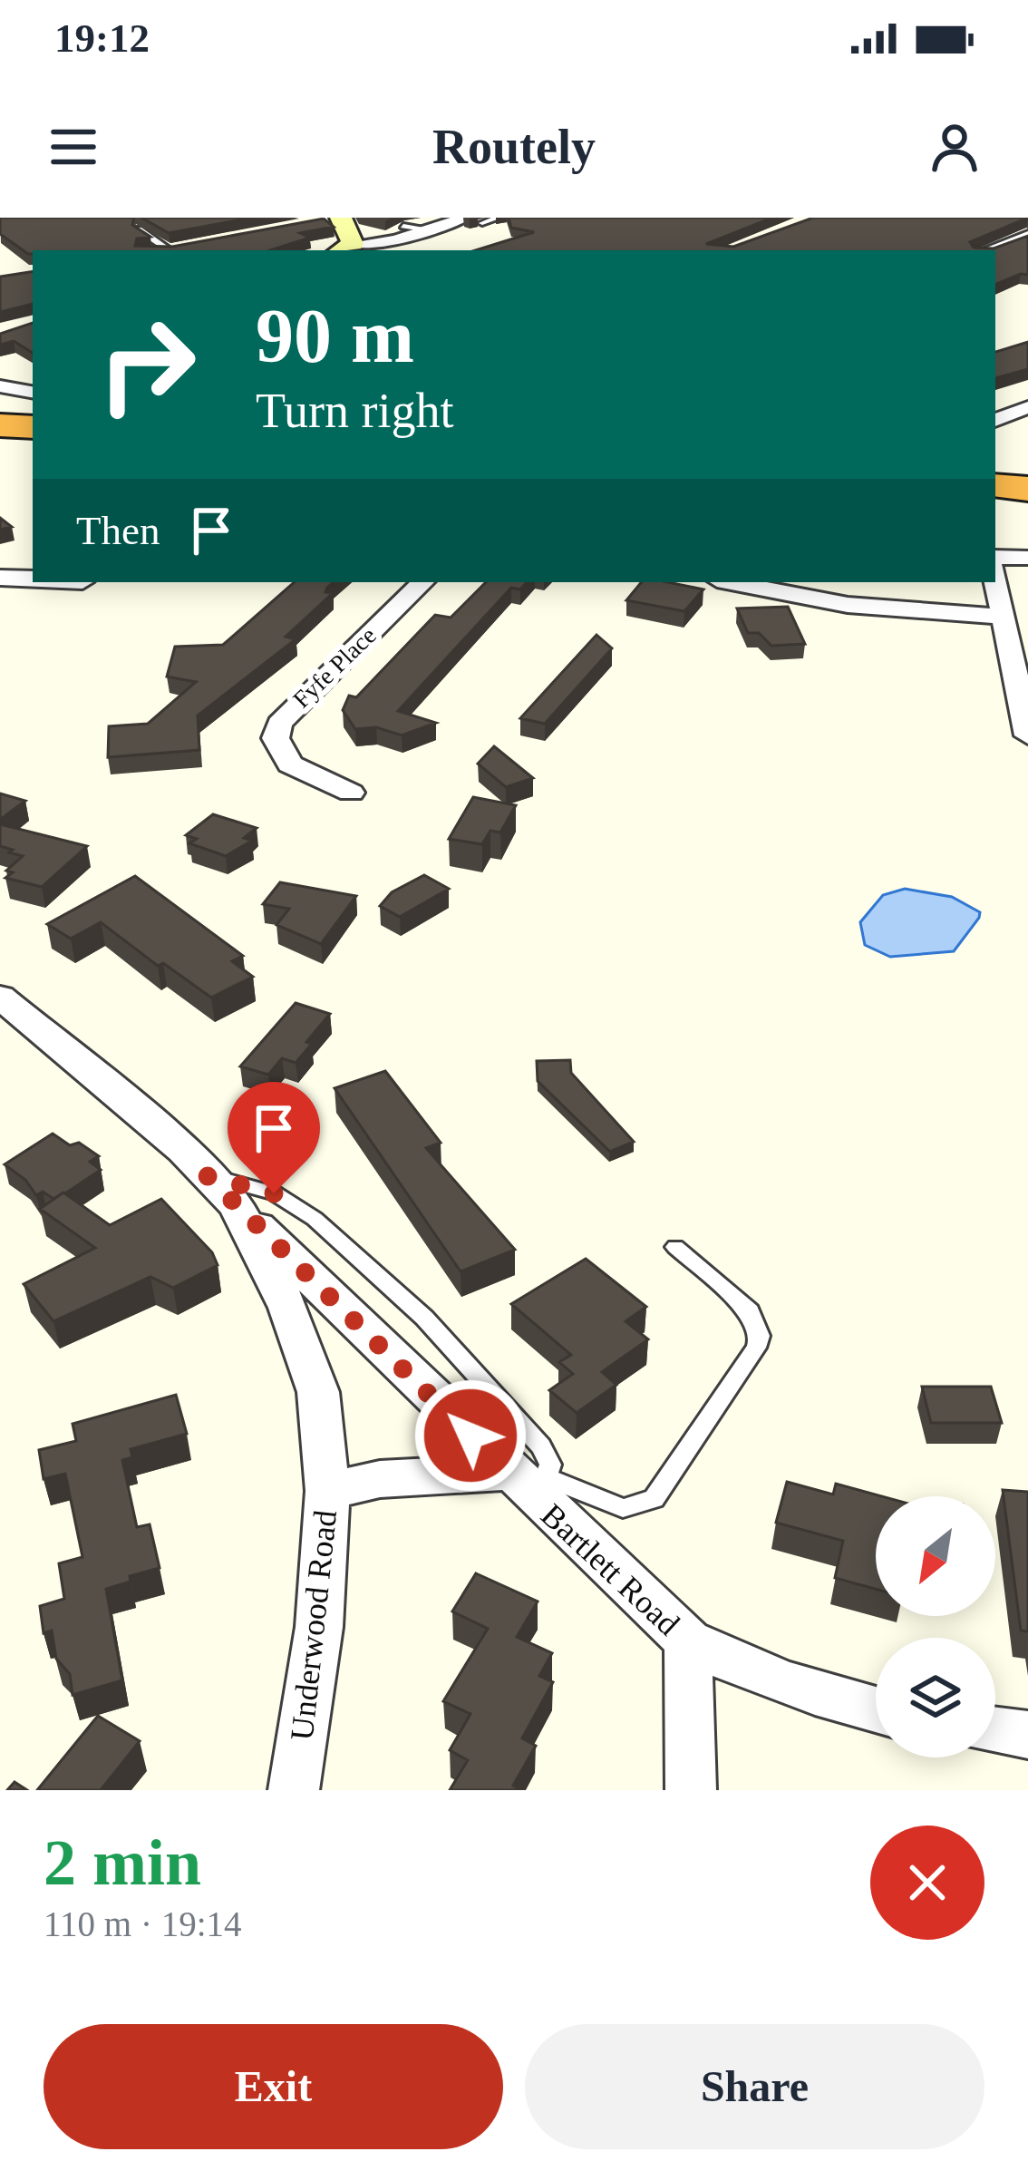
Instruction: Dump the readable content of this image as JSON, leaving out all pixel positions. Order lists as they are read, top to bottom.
{
  "streets": {
    "street": ["Fyfe Place", "Bartlett Road", "Underwood Road"]
  },
  "crossings": [
    ["Bartlett Road", "Underwood Road"]
  ],
  "north": "bottom left",
  "page": {
    "status": "19:12",
    "header": "Routely",
    "turn": ["90 m", "Turn right"],
    "then": "Then",
    "heading": ["2 min", "110 m · 19:14"],
    "buttons": ["Exit", "Share"]
  }
}
